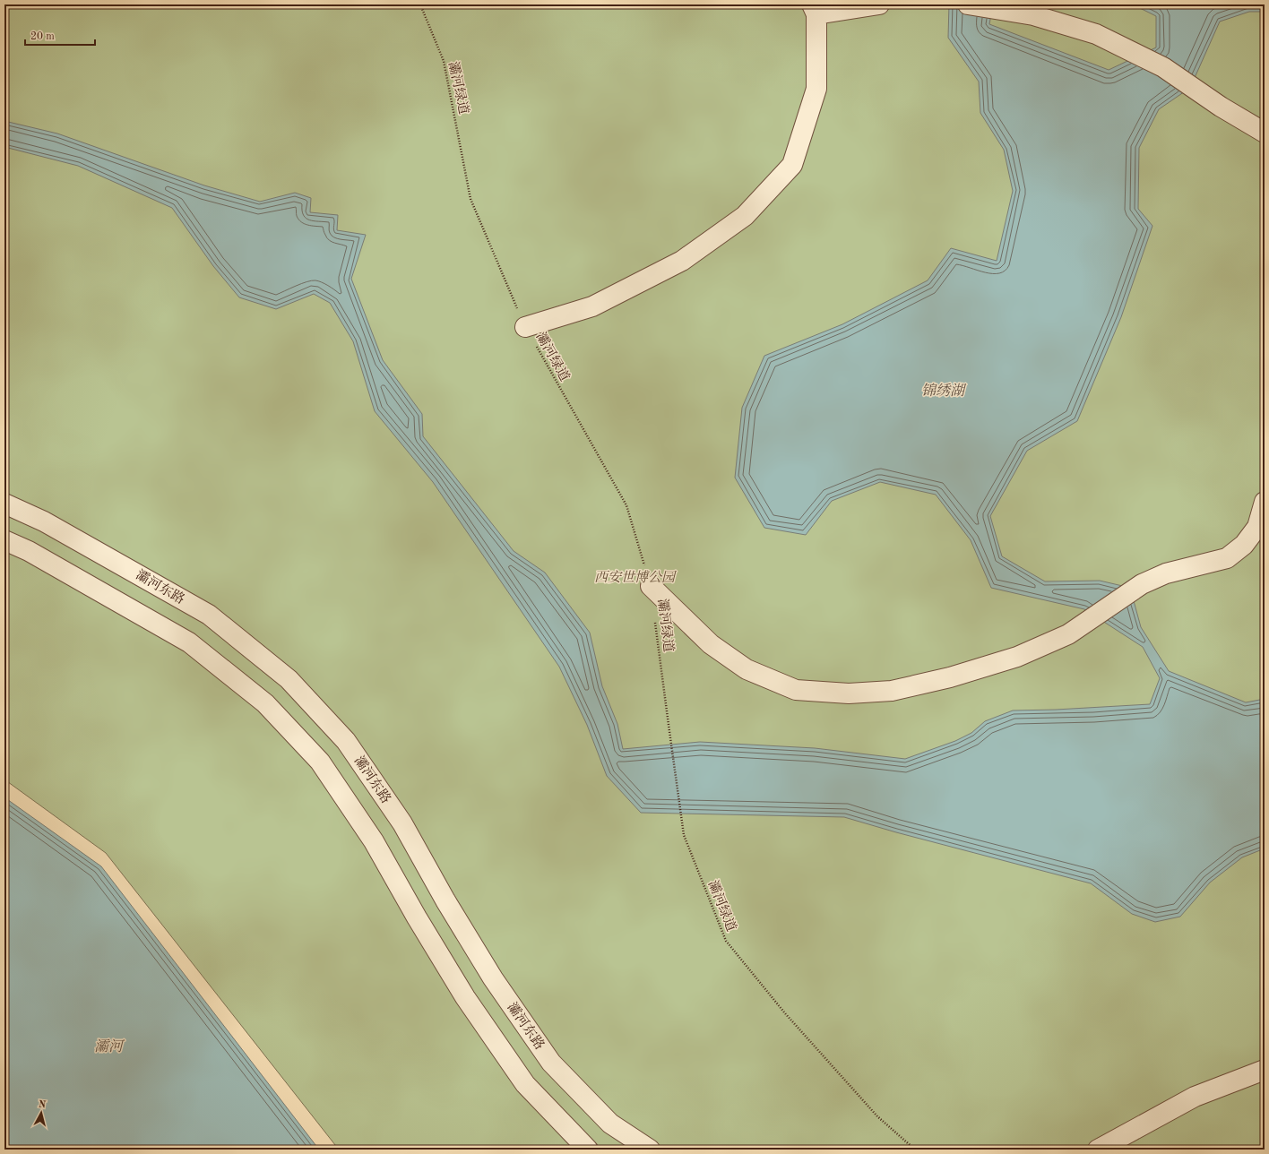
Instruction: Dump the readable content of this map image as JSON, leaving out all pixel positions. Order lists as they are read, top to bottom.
{
  "streets": {
    "street": ["灞河东路"],
    "path": ["灞河绿道"]
  },
  "water": ["锦绣湖", "灞河"],
  "parks": ["西安世博公园"],
  "scale_bar": "20 m",
  "north": "top"
}
